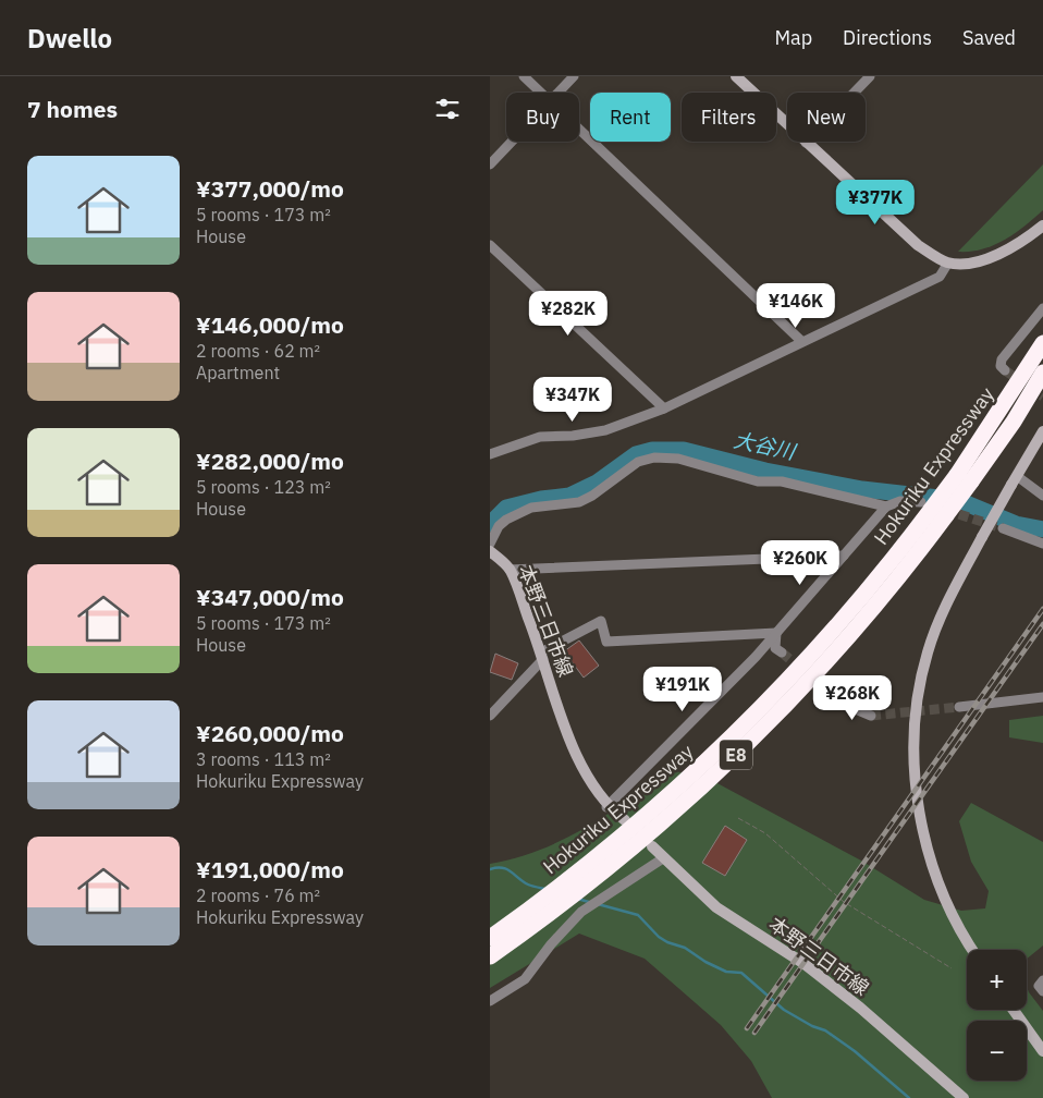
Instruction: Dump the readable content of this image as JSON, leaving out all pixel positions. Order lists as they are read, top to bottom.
{
  "streets": {
    "highway": ["Hokuriku Expressway", "E8"],
    "street": ["本野三日市線"]
  },
  "water": ["大谷川"],
  "page": {
    "header": "Dwello",
    "nav": ["Map", "Directions", "Saved"],
    "heading": "7 homes",
    "chip": [
      "Buy",
      "Rent",
      "Filters",
      "New"
    ],
    "list": [
      {
        "name": "¥377,000/mo",
        "note": "5 rooms · 173 m² · House"
      },
      {
        "name": "¥146,000/mo",
        "note": "2 rooms · 62 m² · Apartment"
      },
      {
        "name": "¥282,000/mo",
        "note": "5 rooms · 123 m² · House"
      },
      {
        "name": "¥347,000/mo",
        "note": "5 rooms · 173 m² · House"
      },
      {
        "name": "¥260,000/mo",
        "note": "3 rooms · 113 m² · Hokuriku Expressway"
      },
      {
        "name": "¥191,000/mo",
        "note": "2 rooms · 76 m² · Hokuriku Expressway"
      }
    ],
    "price": [
      "¥377K",
      "¥146K",
      "¥282K",
      "¥347K",
      "¥260K",
      "¥191K",
      "¥268K"
    ],
    "map_buttons": ["+", "−"]
  }
}
